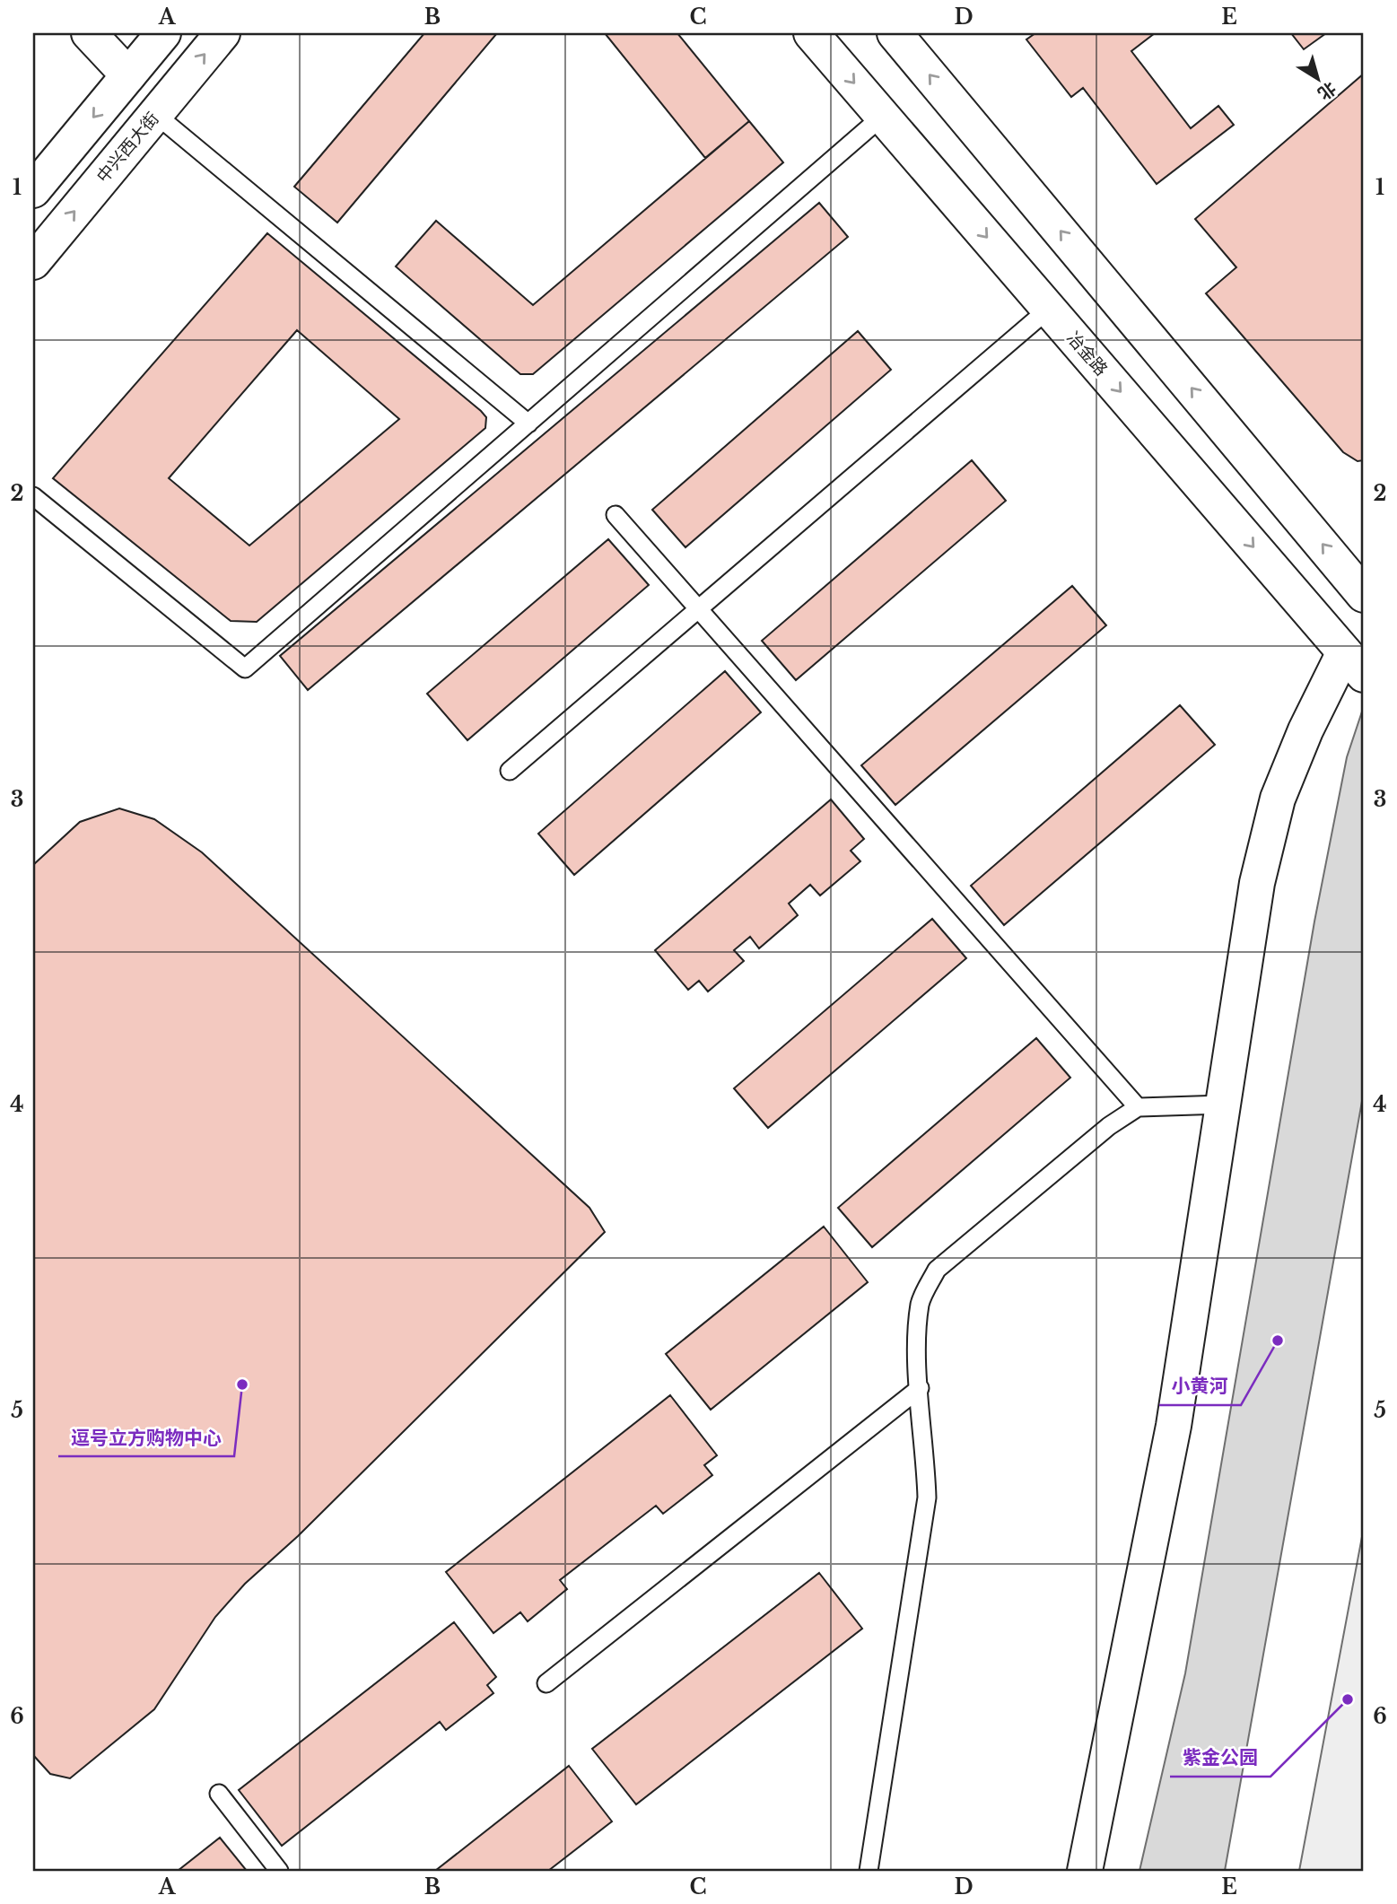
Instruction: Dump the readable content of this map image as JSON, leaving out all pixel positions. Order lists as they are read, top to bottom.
{
  "streets": {
    "street": ["中兴西大街", "冶金路"]
  },
  "places": ["小黄河", "逗号立方购物中心", "紫金公园"],
  "north": "bottom right",
  "grid": {
    "columns": [
      "A",
      "B",
      "C",
      "D",
      "E"
    ],
    "rows": [
      "1",
      "2",
      "3",
      "4",
      "5",
      "6"
    ]
  }
}
